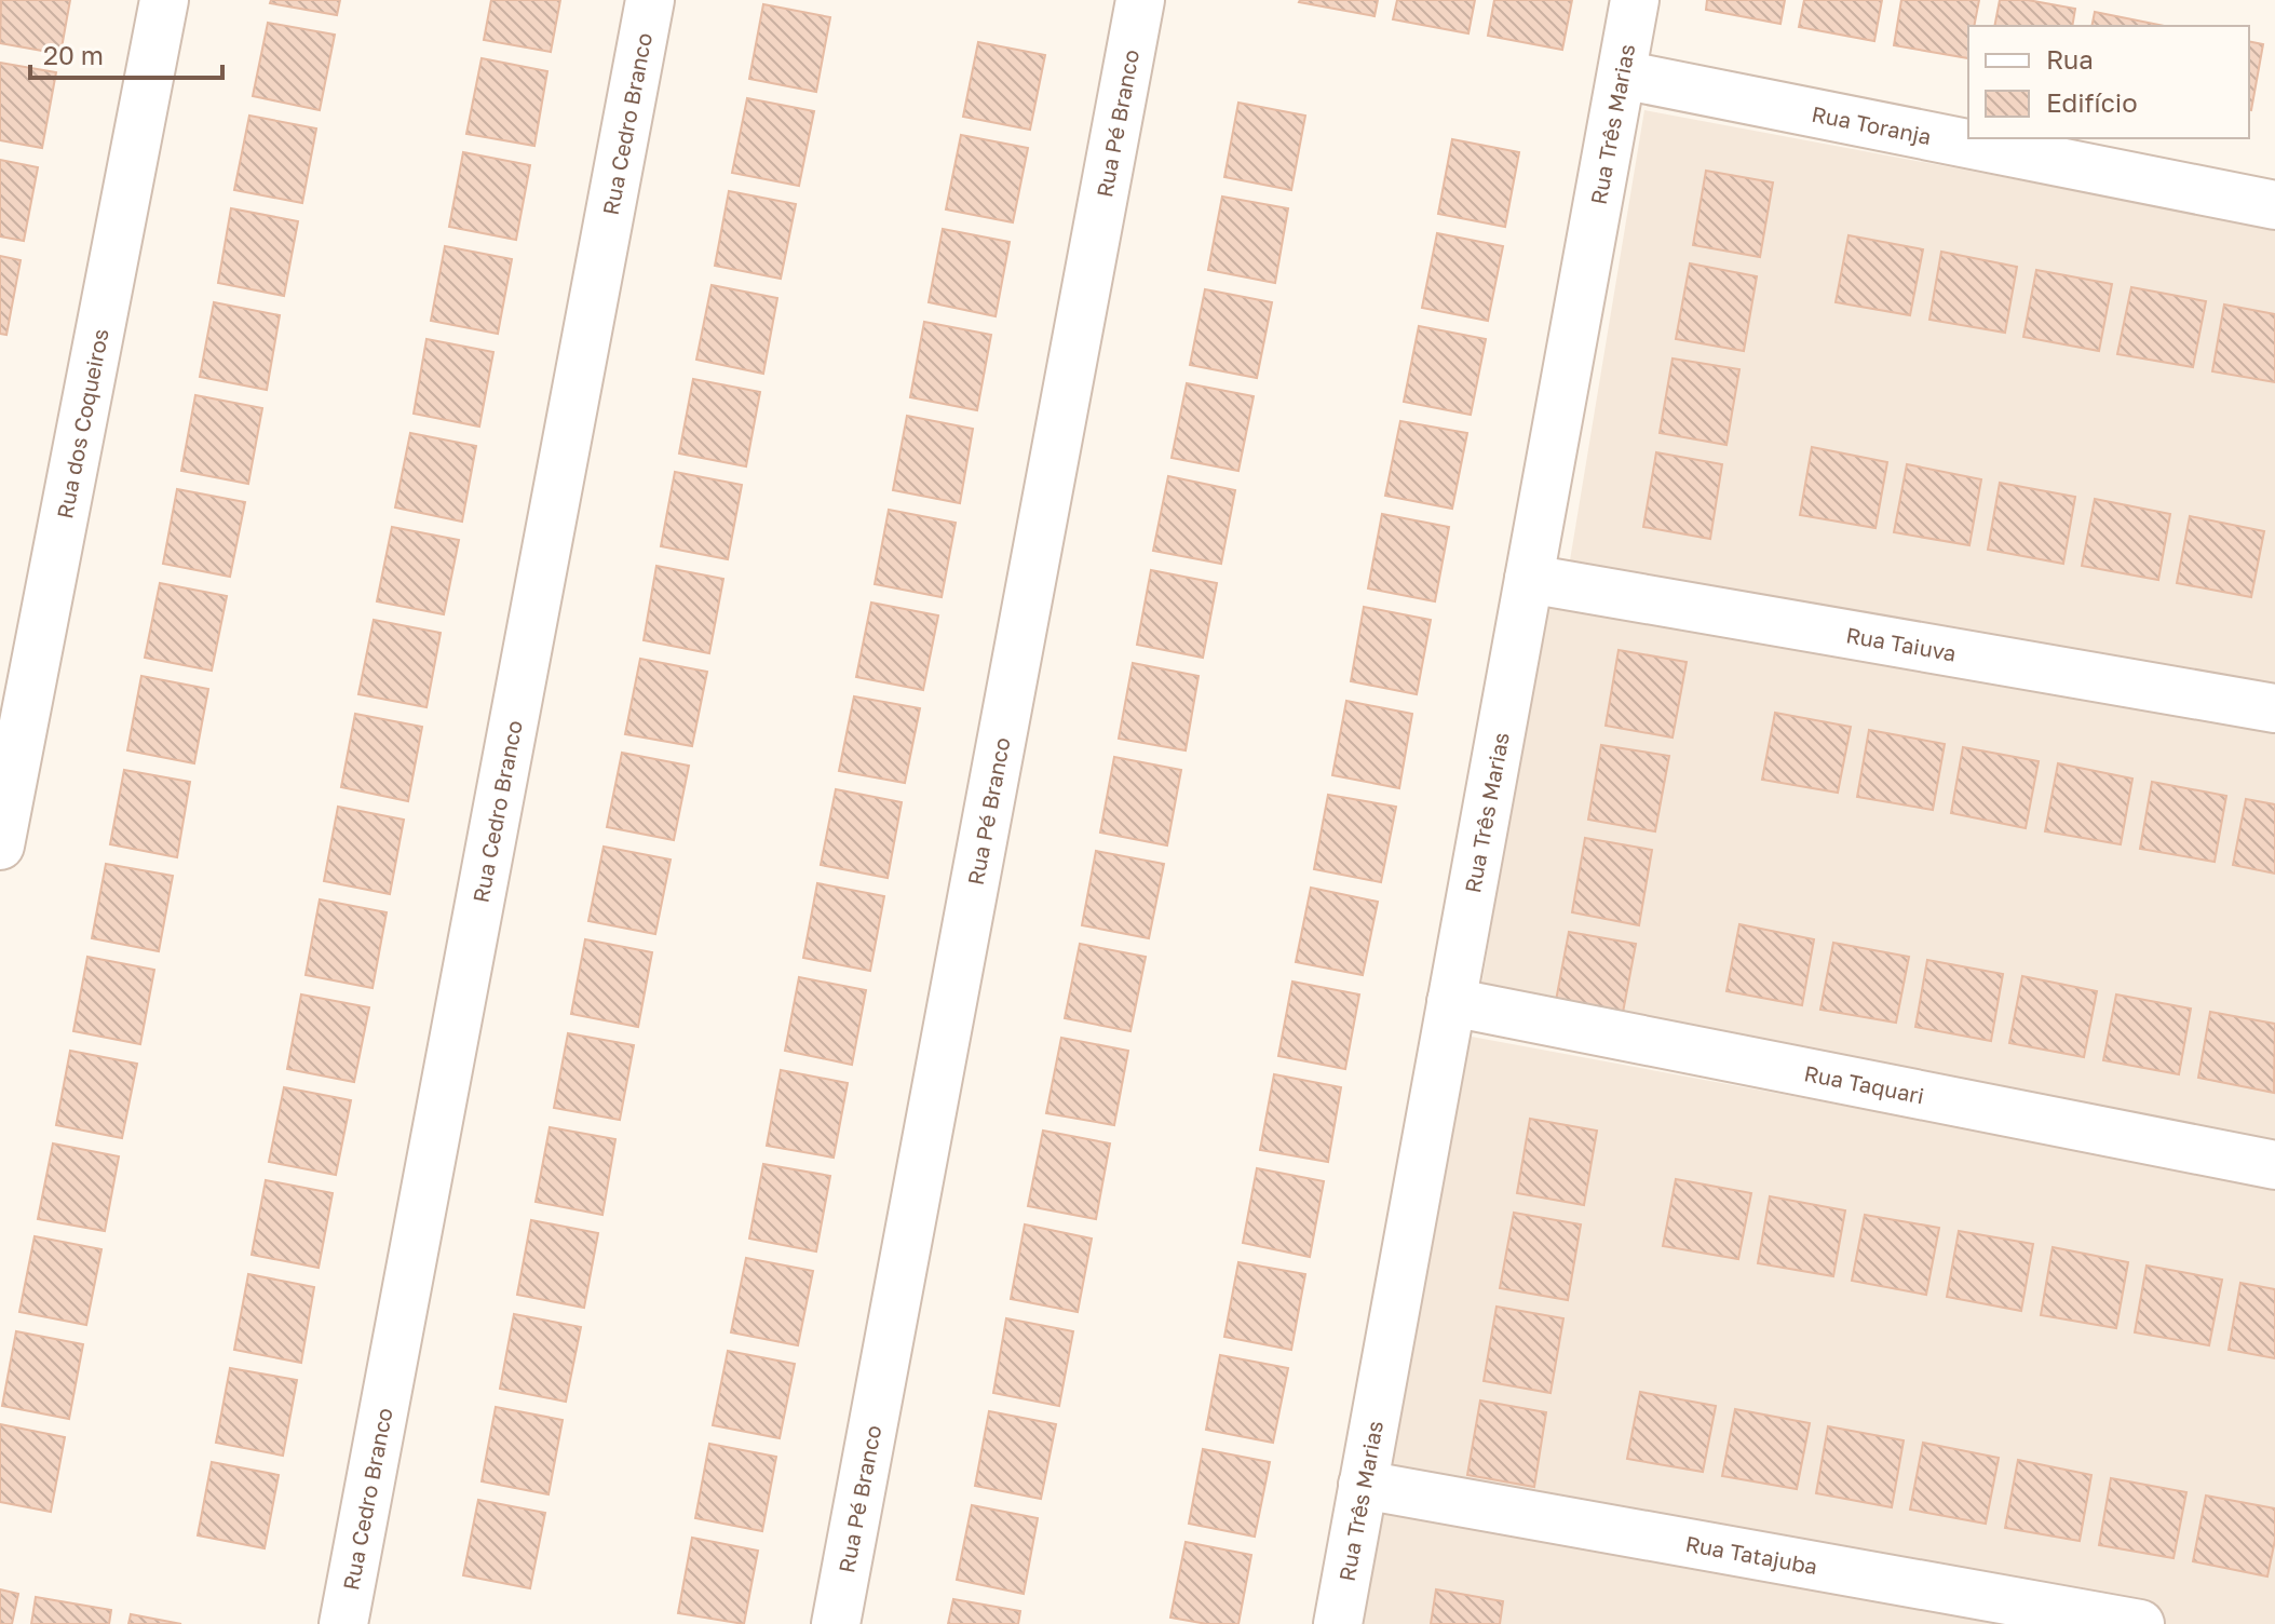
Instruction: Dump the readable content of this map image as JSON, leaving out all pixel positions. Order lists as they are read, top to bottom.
{
  "streets": {
    "street": [
      "Rua Cedro Branco",
      "Rua Pé Branco",
      "Rua Três Marias",
      "Rua Toranja",
      "Rua dos Coqueiros",
      "Rua Taiuva",
      "Rua Taquari",
      "Rua Tatajuba"
    ]
  },
  "crossings": [
    ["Rua Três Marias", "Rua Toranja"],
    ["Rua Três Marias", "Rua Taiuva"],
    ["Rua Três Marias", "Rua Taquari"],
    ["Rua Três Marias", "Rua Tatajuba"]
  ],
  "legend": ["Rua", "Edifício"],
  "scale_bar": "20 m"
}
